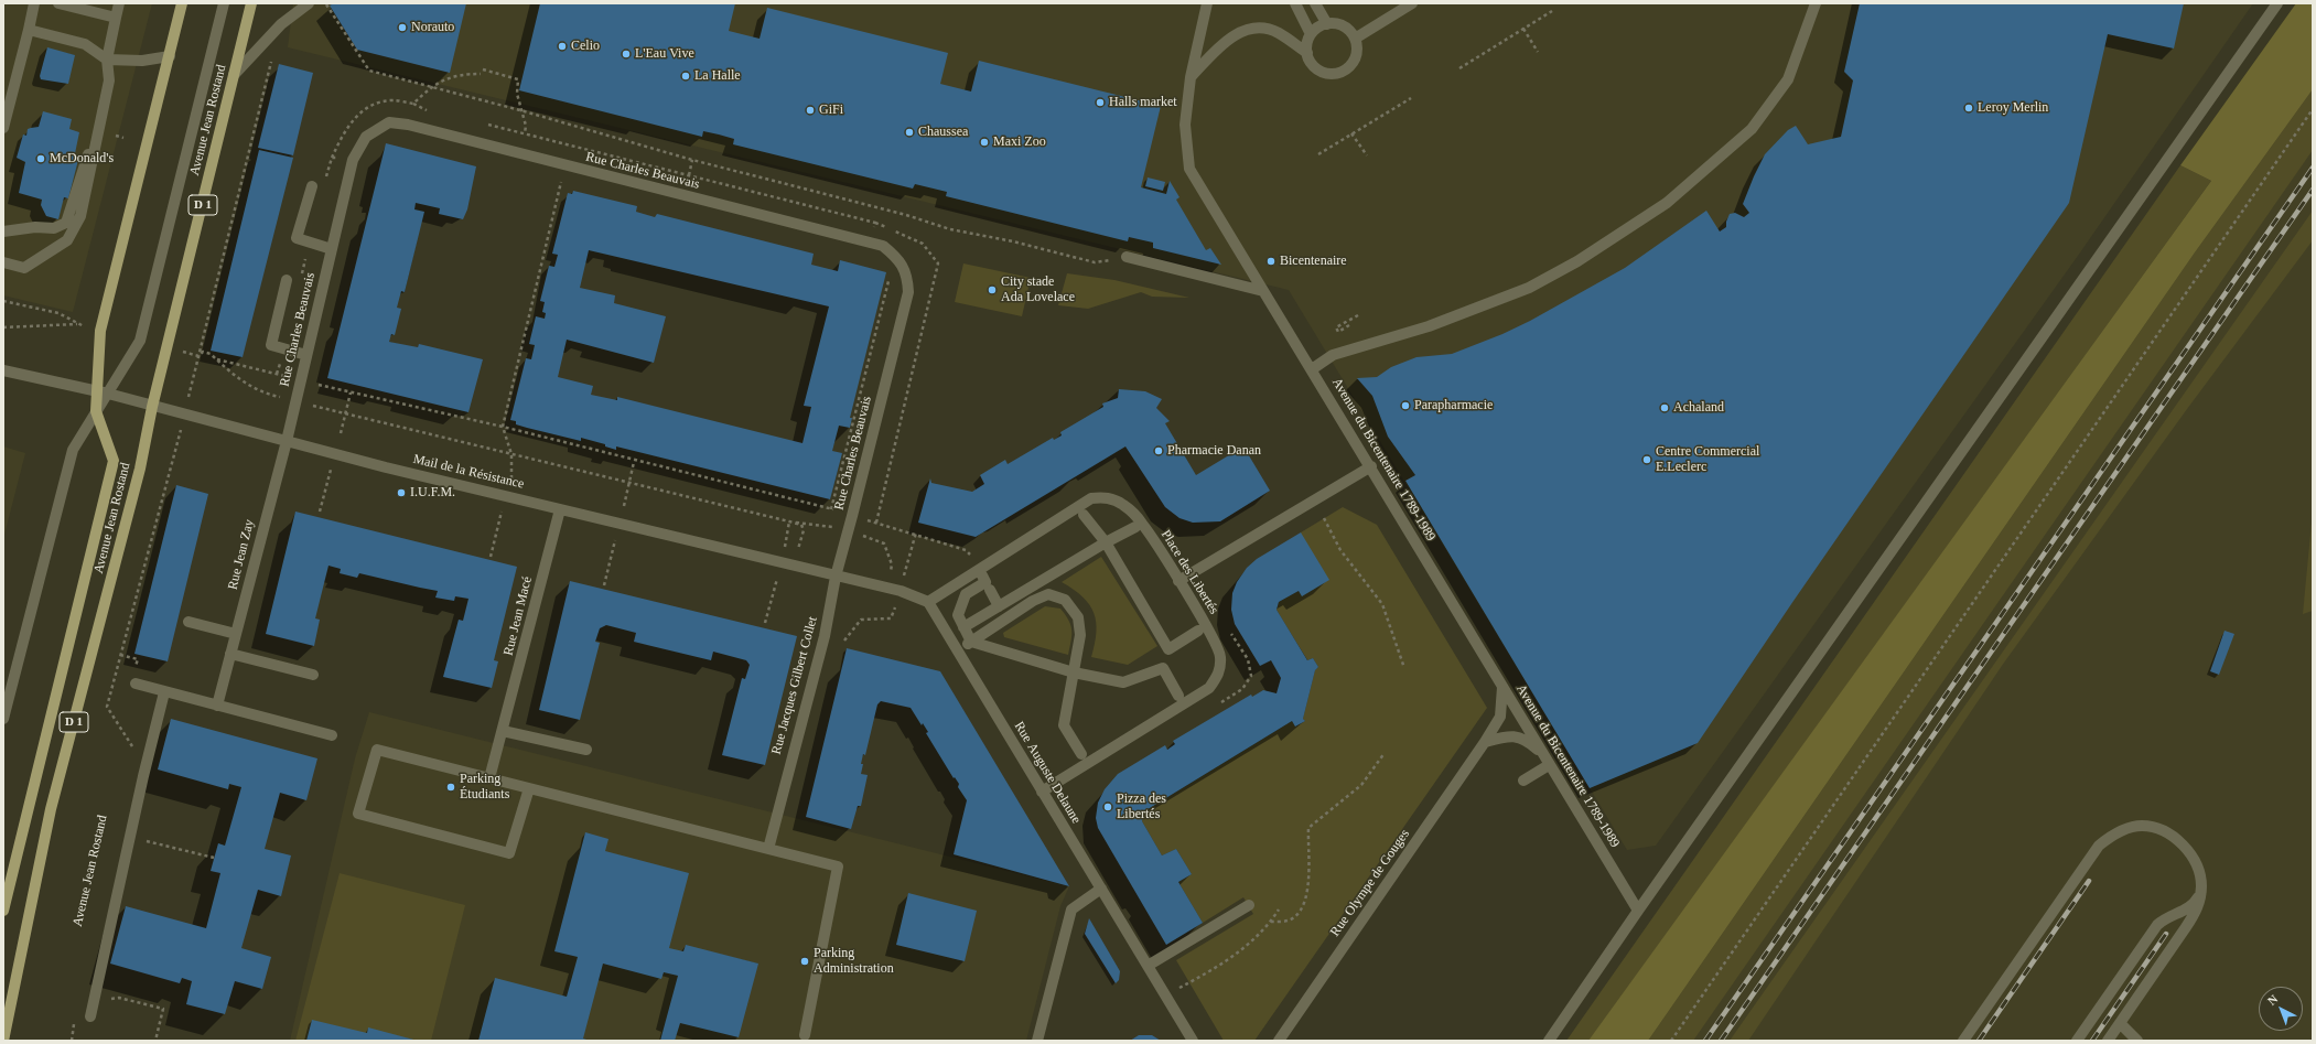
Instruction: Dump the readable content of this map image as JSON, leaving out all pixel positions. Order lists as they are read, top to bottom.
{
  "streets": {
    "main road": ["Avenue Jean Rostand", "D 1"],
    "street": [
      "Rue Charles Beauvais",
      "Avenue du Bicentenaire 1789-1989",
      "Mail de la Résistance",
      "Rue Jean Zay",
      "Place des Libertés",
      "Rue Jean Macé",
      "Rue Jacques Gilbert Collet",
      "Rue Auguste Delaune",
      "Rue Olympe de Gouges"
    ]
  },
  "crossings": [
    ["Avenue Jean Rostand", "Mail de la Résistance"],
    ["Rue Charles Beauvais", "Mail de la Résistance"],
    ["Rue Charles Beauvais", "Rue Jean Zay"],
    ["Rue Charles Beauvais", "Rue Jacques Gilbert Collet"],
    ["Avenue du Bicentenaire 1789-1989", "Rue Olympe de Gouges"],
    ["Mail de la Résistance", "Rue Jean Zay"],
    ["Mail de la Résistance", "Rue Jean Macé"],
    ["Mail de la Résistance", "Rue Jacques Gilbert Collet"],
    ["Place des Libertés", "Rue Auguste Delaune"]
  ],
  "places": [
    "Norauto",
    "Celio",
    "L'Eau Vive",
    "La Halle",
    "Halls market",
    "Leroy Merlin",
    "GiFi",
    "Chaussea",
    "Maxi Zoo",
    "McDonald's",
    "Bicentenaire",
    "City stade Ada Lovelace",
    "Parapharmacie",
    "Achaland",
    "Pharmacie Danan",
    "Centre Commercial E.Leclerc",
    "I.U.F.M.",
    "Parking Étudiants",
    "Pizza des Libertés",
    "Parking Administration"
  ],
  "north": "top left"
}
